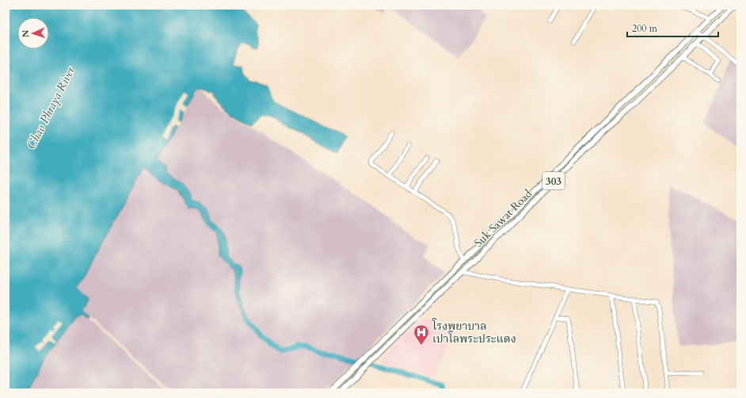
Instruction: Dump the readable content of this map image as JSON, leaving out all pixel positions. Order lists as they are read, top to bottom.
{
  "streets": {
    "main road": ["303", "Suk Sawat Road"]
  },
  "water": ["Chao Phraya River"],
  "places": {
    "hospital": ["โรงพยาบาล เปาโลพระประแดง"]
  },
  "scale_bar": "200 m",
  "north": "left"
}
